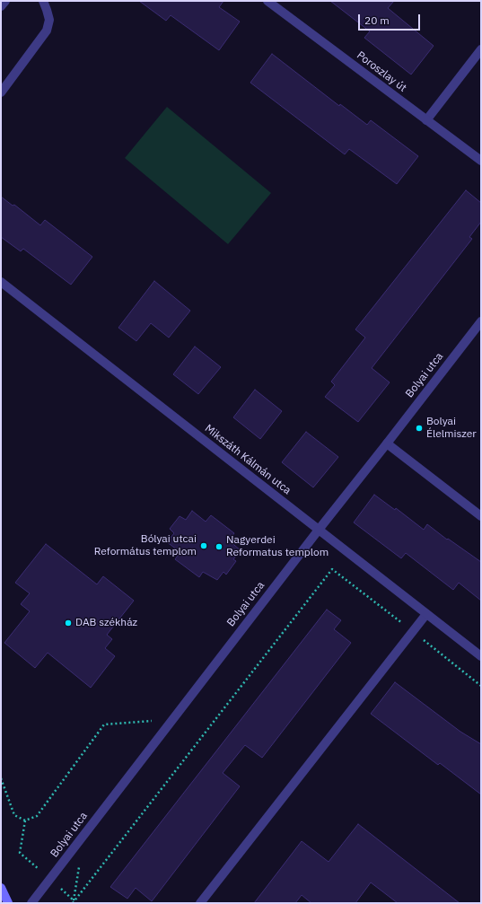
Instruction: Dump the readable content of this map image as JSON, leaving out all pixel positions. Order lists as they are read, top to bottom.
{
  "streets": {
    "street": ["Poroszlay út", "Bolyai utca", "Mikszáth Kálmán utca"]
  },
  "crossings": [
    ["Bolyai utca", "Mikszáth Kálmán utca"]
  ],
  "places": [
    "Bolyai Élelmiszer",
    "Bólyai utcai Református templom",
    "Nagyerdei Reformatus templom",
    "DAB székház"
  ],
  "scale_bar": "20 m"
}
